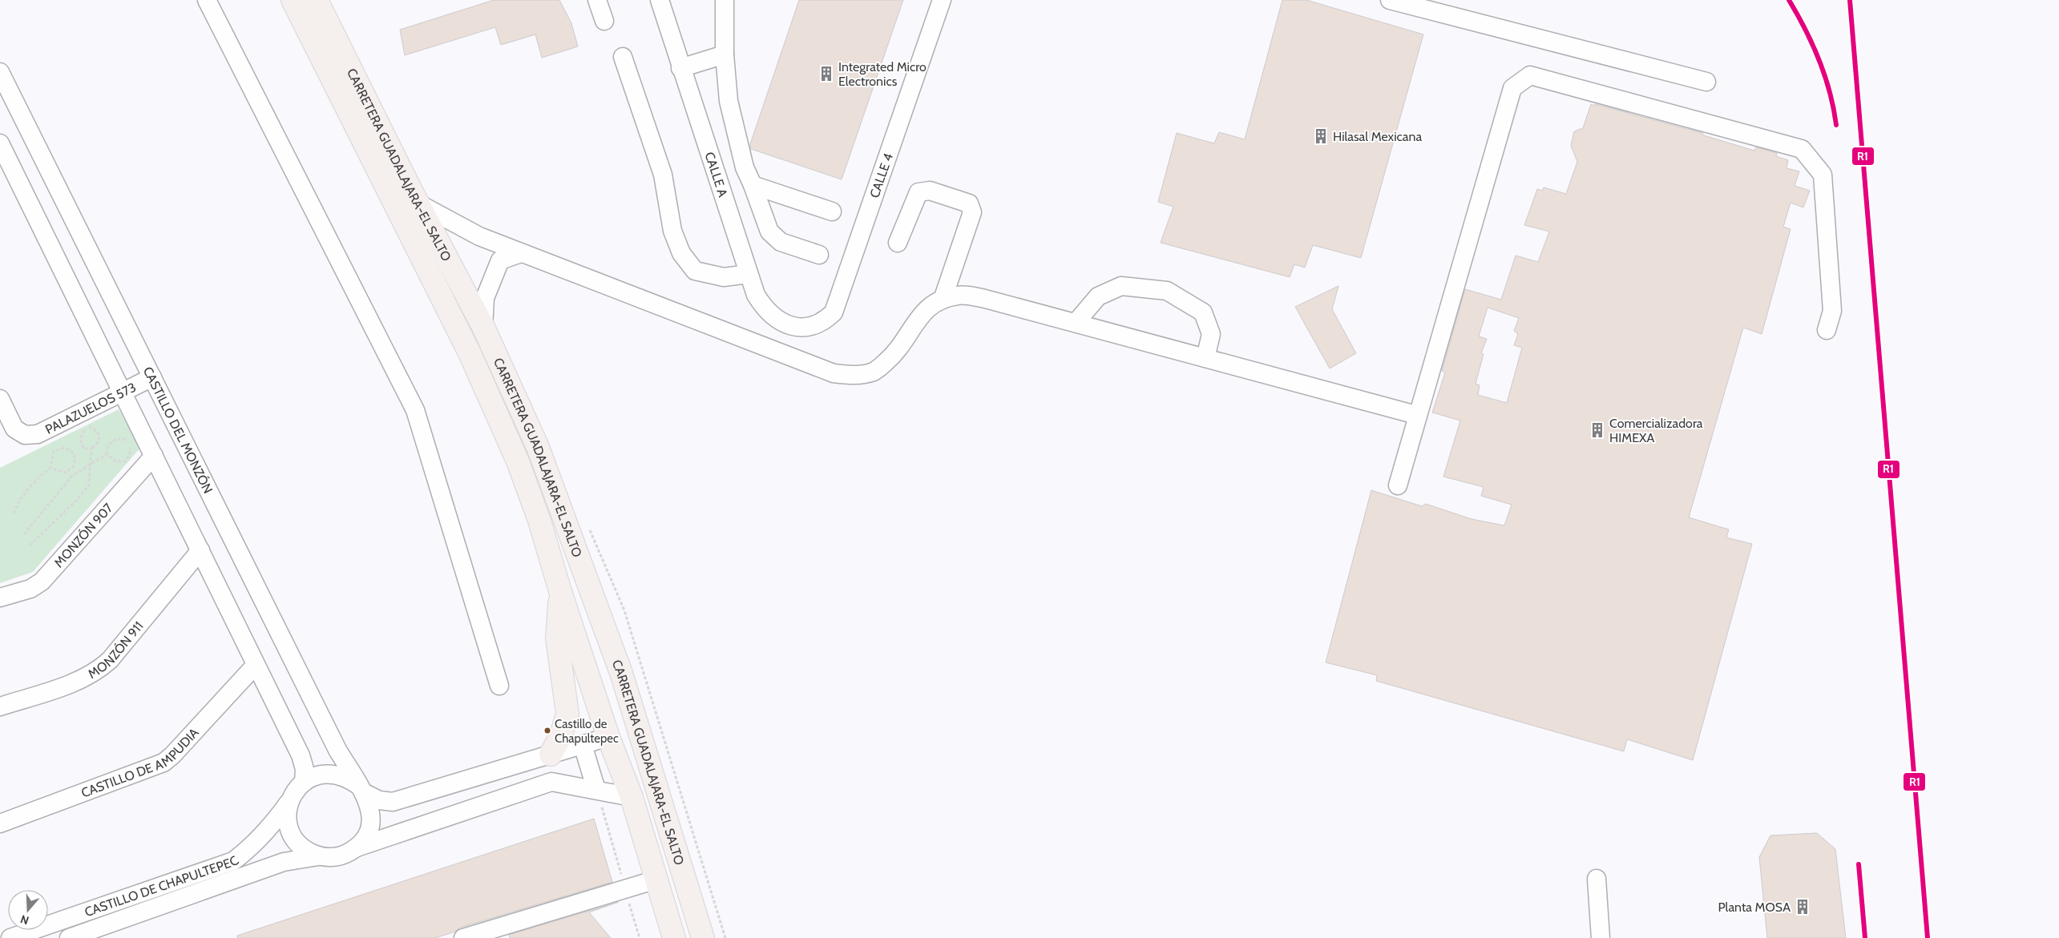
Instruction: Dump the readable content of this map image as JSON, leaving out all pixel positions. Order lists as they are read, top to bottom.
{
  "streets": {
    "main road": ["CARRETERA GUADALAJARA-EL SALTO"],
    "street": [
      "CALLE A",
      "CALLE 4",
      "PALAZUELOS 573",
      "CASTILLO DEL MONZÓN",
      "MONZÓN 907",
      "MONZÓN 911",
      "CASTILLO DE AMPUDIA",
      "CASTILLO DE CHAPULTEPEC"
    ]
  },
  "crossings": [
    ["CALLE A", "CALLE 4"],
    ["PALAZUELOS 573", "CASTILLO DEL MONZÓN"],
    ["CASTILLO DEL MONZÓN", "CASTILLO DE CHAPULTEPEC"]
  ],
  "places": {
    "building": [
      "Integrated Micro Electronics",
      "Hilasal Mexicana",
      "Comercializadora HIMEXA",
      "Planta MOSA"
    ],
    "other": ["Castillo de Chapultepec"]
  },
  "lines": ["transit line R1"],
  "north": "bottom"
}
